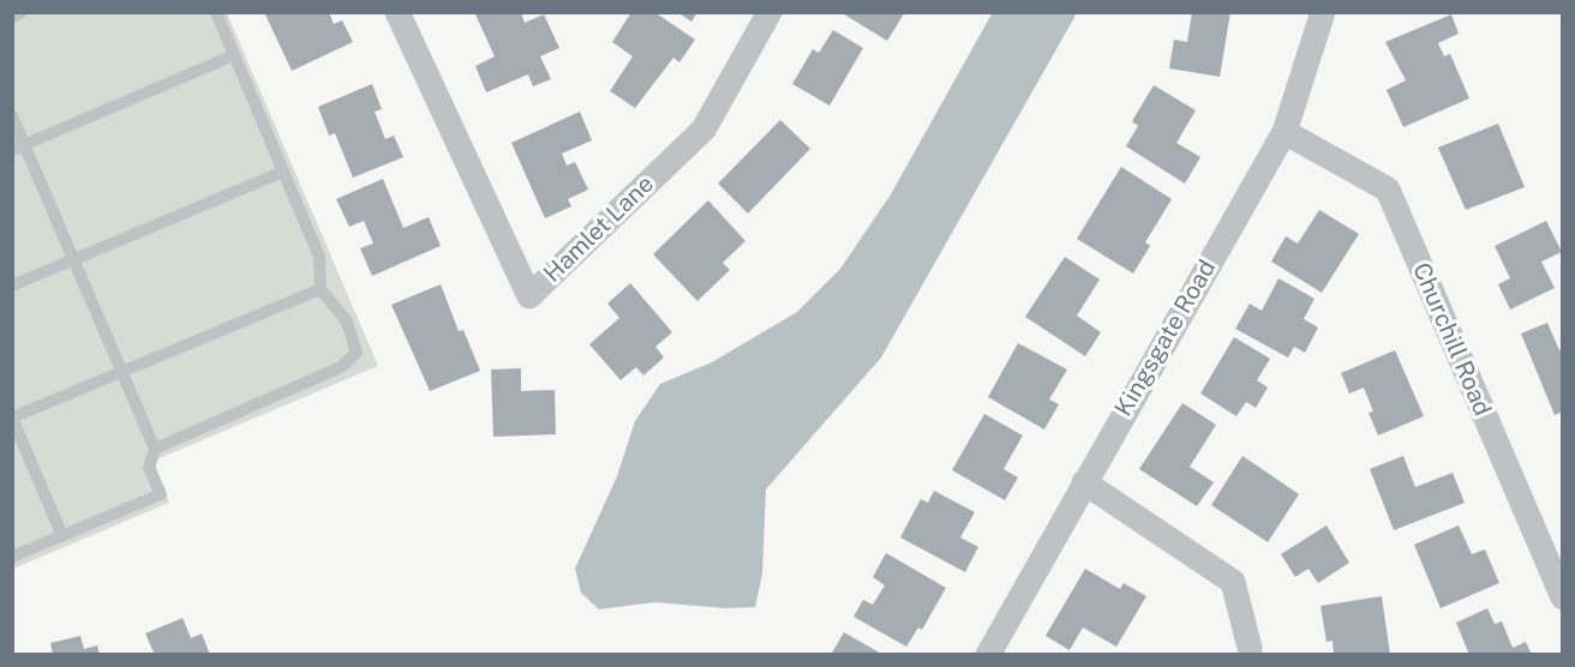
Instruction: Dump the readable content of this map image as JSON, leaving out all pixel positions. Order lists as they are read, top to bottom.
{
  "streets": {
    "street": ["Hamlet Lane", "Kingsgate Road", "Churchill Road"]
  },
  "crossings": [
    ["Kingsgate Road", "Churchill Road"]
  ]
}
